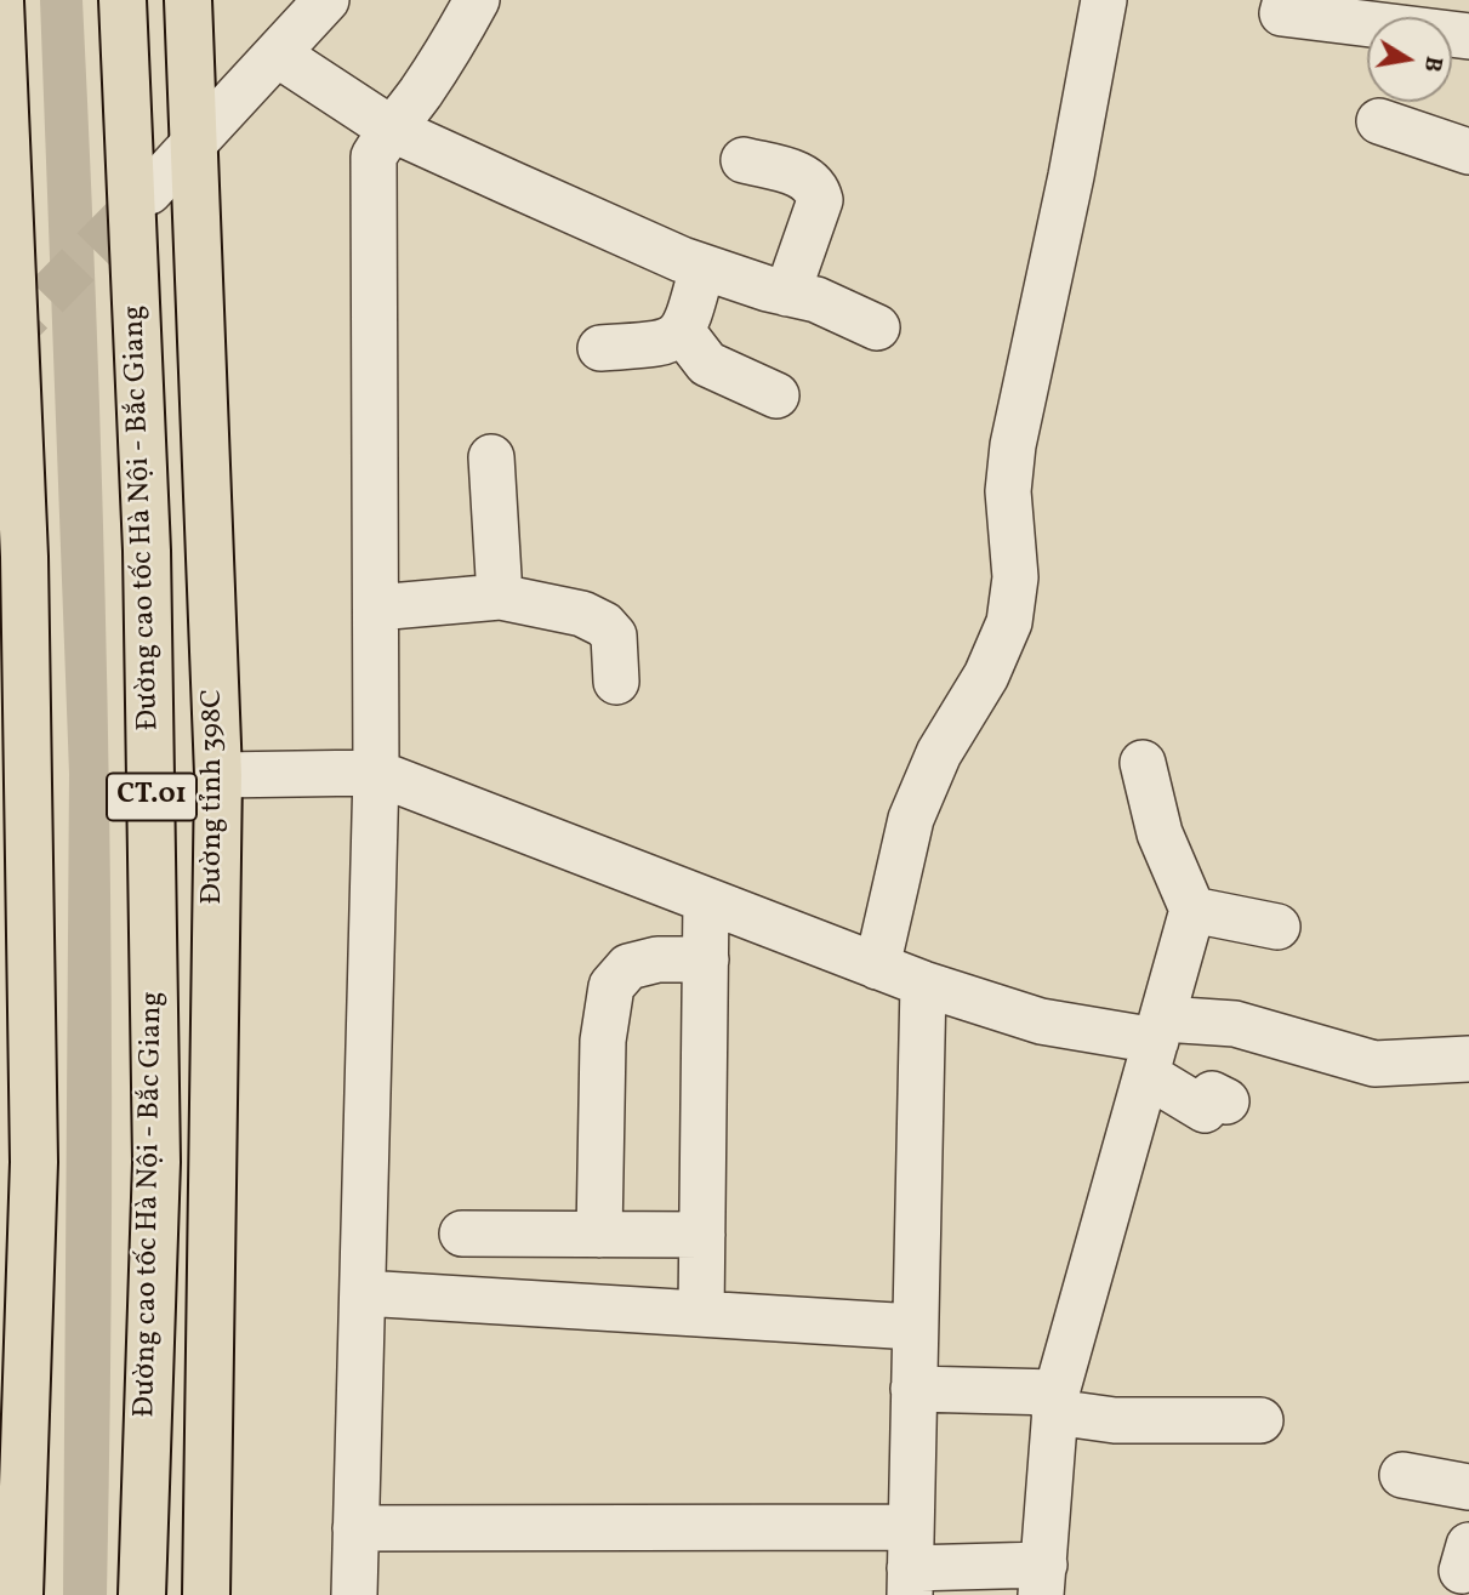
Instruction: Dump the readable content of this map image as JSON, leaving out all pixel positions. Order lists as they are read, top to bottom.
{
  "streets": {
    "main road": ["Đường cao tốc Hà Nội - Bắc Giang", "CT.01", "Đường tỉnh 398C"]
  },
  "north": "right"
}
